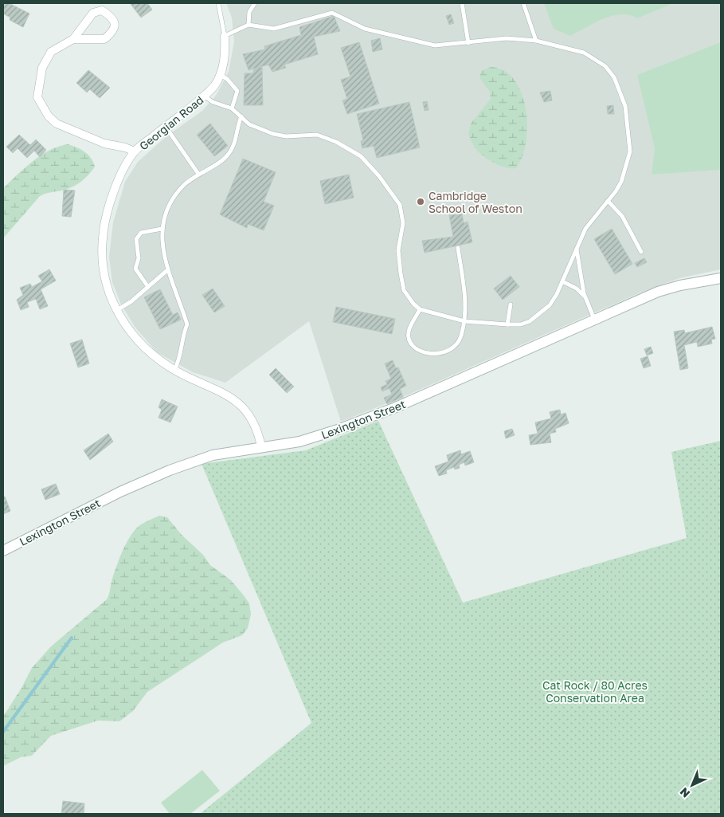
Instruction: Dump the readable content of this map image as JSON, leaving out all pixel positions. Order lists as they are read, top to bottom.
{
  "streets": {
    "street": ["Georgian Road", "Lexington Street"]
  },
  "crossings": [
    ["Georgian Road", "Lexington Street"]
  ],
  "parks": ["Cat Rock / 80 Acres Conservation Area"],
  "places": ["Cambridge School of Weston"],
  "north": "bottom left"
}
